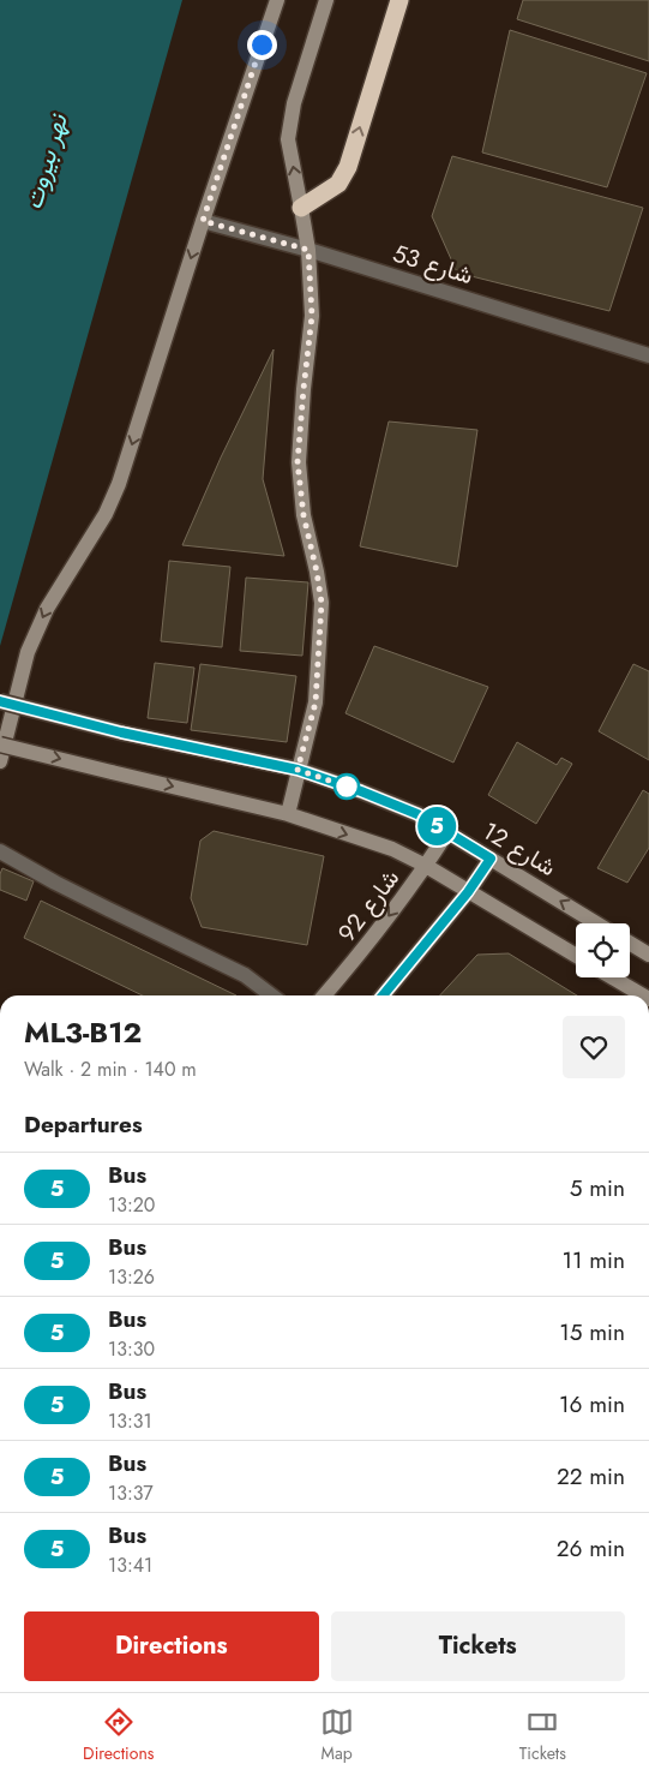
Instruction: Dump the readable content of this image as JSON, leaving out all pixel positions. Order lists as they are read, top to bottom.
{
  "streets": {
    "main road": ["شارع 12", "شارع 92"],
    "street": ["شارع 53"]
  },
  "crossings": [
    ["شارع 12", "شارع 92"]
  ],
  "water": ["نهر بيروت"],
  "lines": ["bus line 5"],
  "page": {
    "on_map": "5",
    "heading": [
      ["ML3-B12", "Walk · 2 min · 140 m"],
      "Departures"
    ],
    "list": [
      {
        "mark": "5",
        "name": "Bus",
        "note": "13:20",
        "value": "5 min"
      },
      {
        "mark": "5",
        "name": "Bus",
        "note": "13:26",
        "value": "11 min"
      },
      {
        "mark": "5",
        "name": "Bus",
        "note": "13:30",
        "value": "15 min"
      },
      {
        "mark": "5",
        "name": "Bus",
        "note": "13:31",
        "value": "16 min"
      },
      {
        "mark": "5",
        "name": "Bus",
        "note": "13:37",
        "value": "22 min"
      },
      {
        "mark": "5",
        "name": "Bus",
        "note": "13:41",
        "value": "26 min"
      }
    ],
    "buttons": ["Directions", "Tickets"],
    "tabs": ["Directions", "Map", "Tickets"]
  }
}
